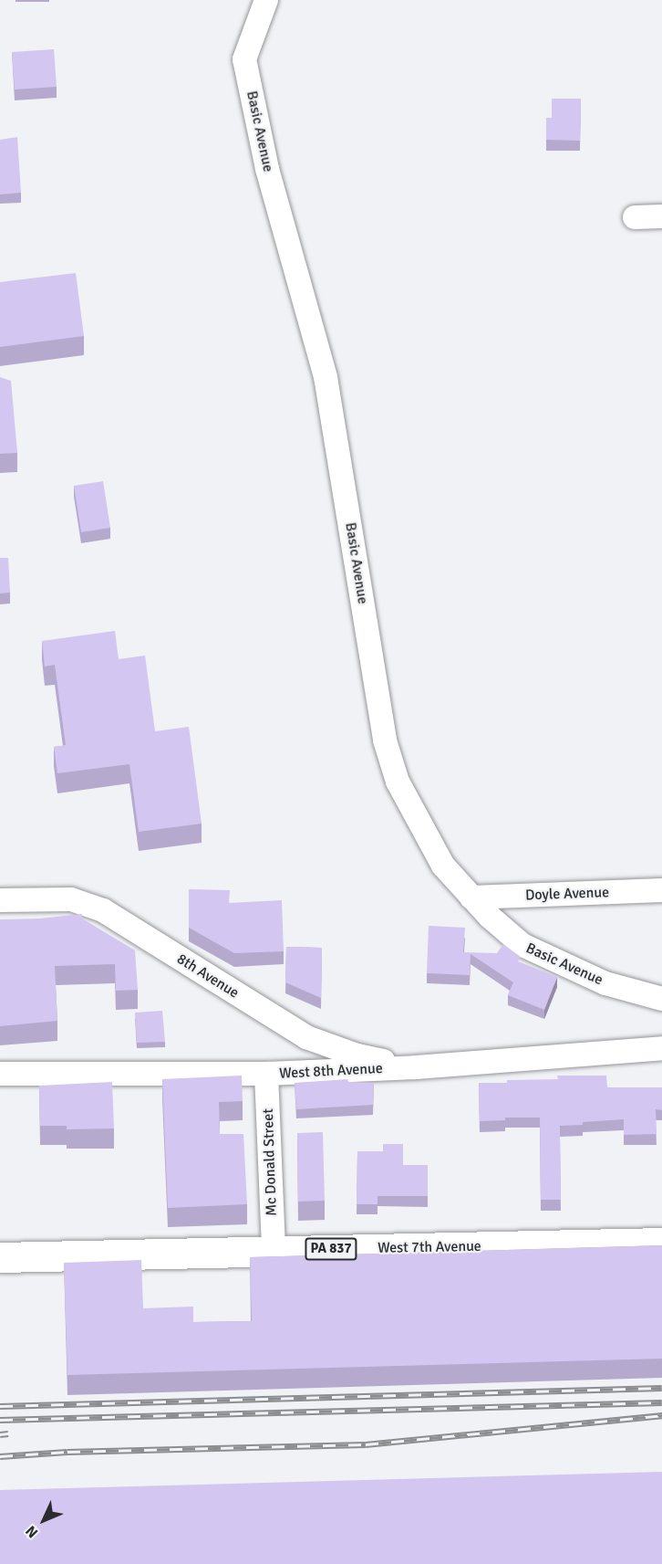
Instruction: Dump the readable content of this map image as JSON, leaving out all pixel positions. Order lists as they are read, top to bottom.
{
  "streets": {
    "main road": ["West 7th Avenue", "PA 837"],
    "street": [
      "Basic Avenue",
      "Doyle Avenue",
      "8th Avenue",
      "West 8th Avenue",
      "Mc Donald Street"
    ]
  },
  "crossings": [
    ["Basic Avenue", "Doyle Avenue"],
    ["8th Avenue", "West 8th Avenue"],
    ["West 8th Avenue", "Mc Donald Street"],
    ["Mc Donald Street", "West 7th Avenue"]
  ],
  "north": "bottom left"
}
